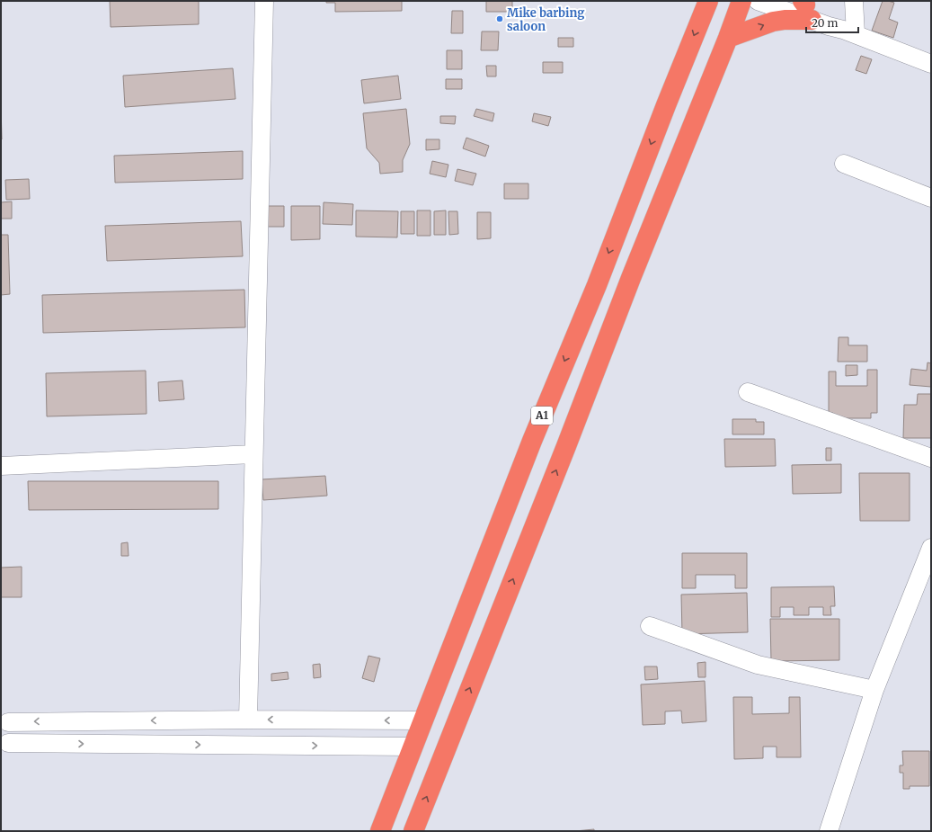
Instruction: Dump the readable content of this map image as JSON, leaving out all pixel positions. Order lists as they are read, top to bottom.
{
  "streets": {
    "highway": ["A1"]
  },
  "places": ["Mike barbing saloon"],
  "scale_bar": "20 m"
}
